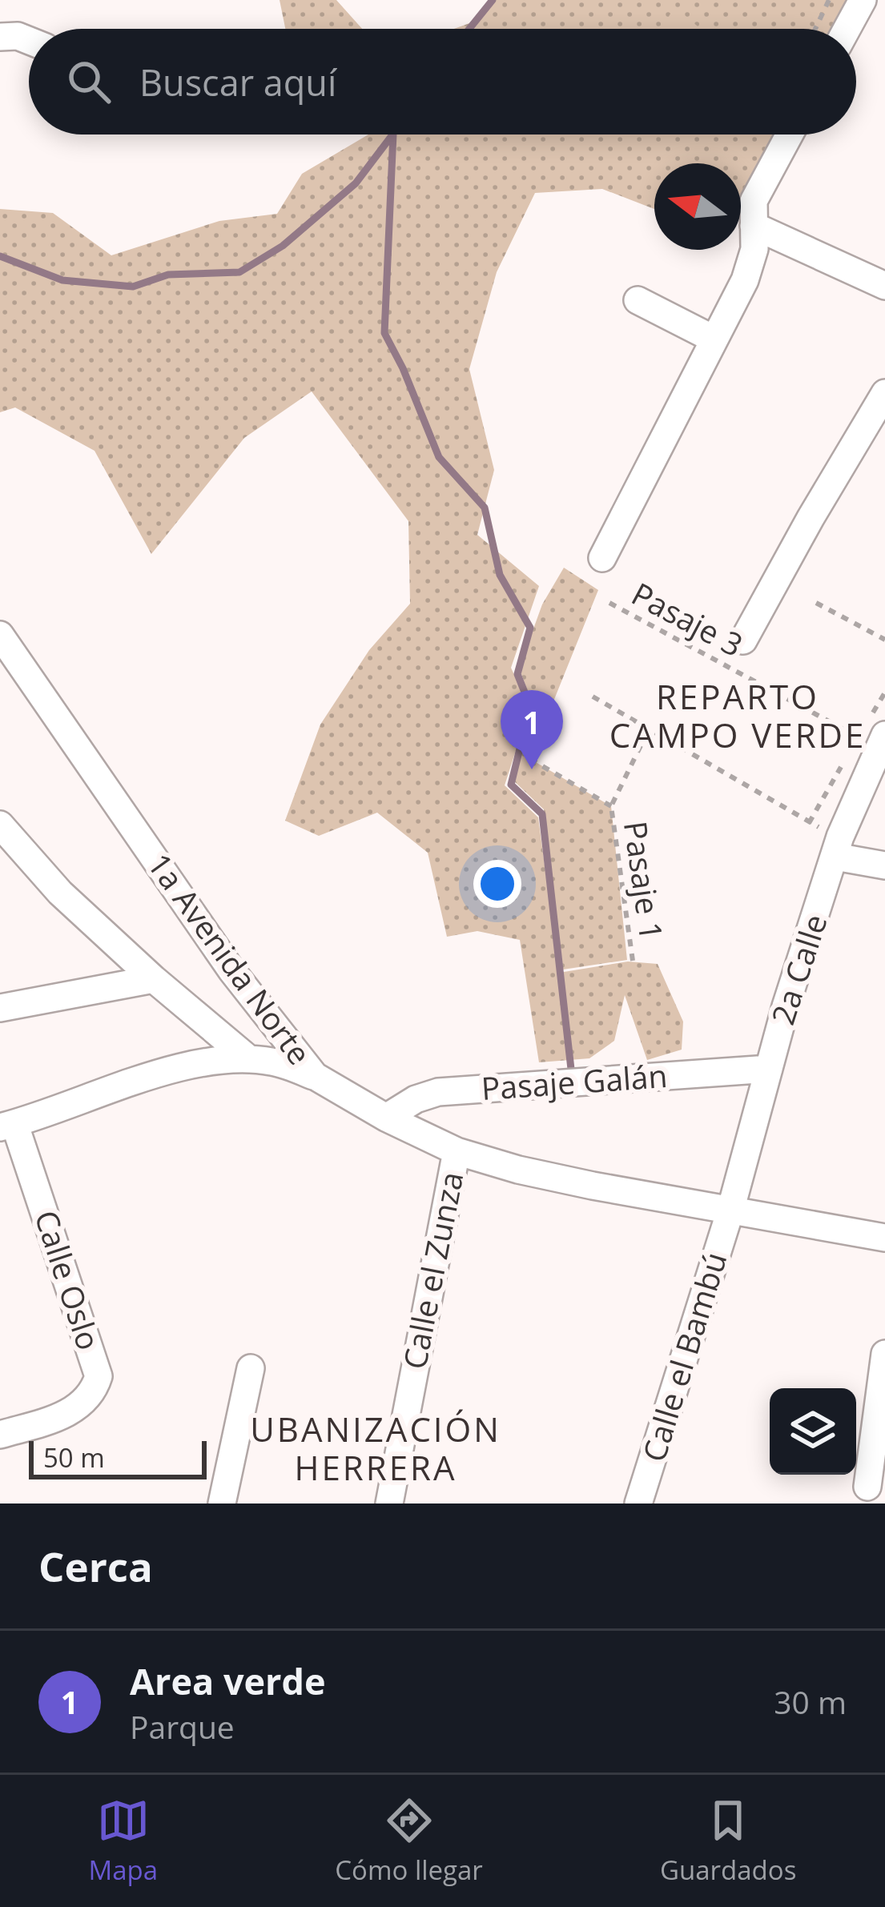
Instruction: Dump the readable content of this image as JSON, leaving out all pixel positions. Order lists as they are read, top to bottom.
{
  "streets": {
    "street": [
      "1a Avenida Norte",
      "2a Calle",
      "Pasaje Galán",
      "Calle el Zunza",
      "Calle Oslo",
      "Calle el Bambú"
    ],
    "path": ["Pasaje 3", "Pasaje 1"]
  },
  "crossings": [
    ["1a Avenida Norte", "2a Calle"],
    ["1a Avenida Norte", "Pasaje Galán"],
    ["1a Avenida Norte", "Calle el Zunza"],
    ["1a Avenida Norte", "Calle el Bambú"],
    ["2a Calle", "Pasaje Galán"],
    ["2a Calle", "Calle el Bambú"]
  ],
  "districts": ["REPARTO CAMPO VERDE", "UBANIZACIÓN HERRERA"],
  "scale_bar": "50 m",
  "north": "left",
  "page": {
    "search": "Buscar aquí",
    "pins": "1",
    "scale": "50 m",
    "heading": "Cerca",
    "list": [
      {
        "mark": "1",
        "name": "Area verde",
        "note": "Parque",
        "value": "30 m"
      }
    ],
    "nav": ["Mapa", "Cómo llegar", "Guardados"]
  }
}
